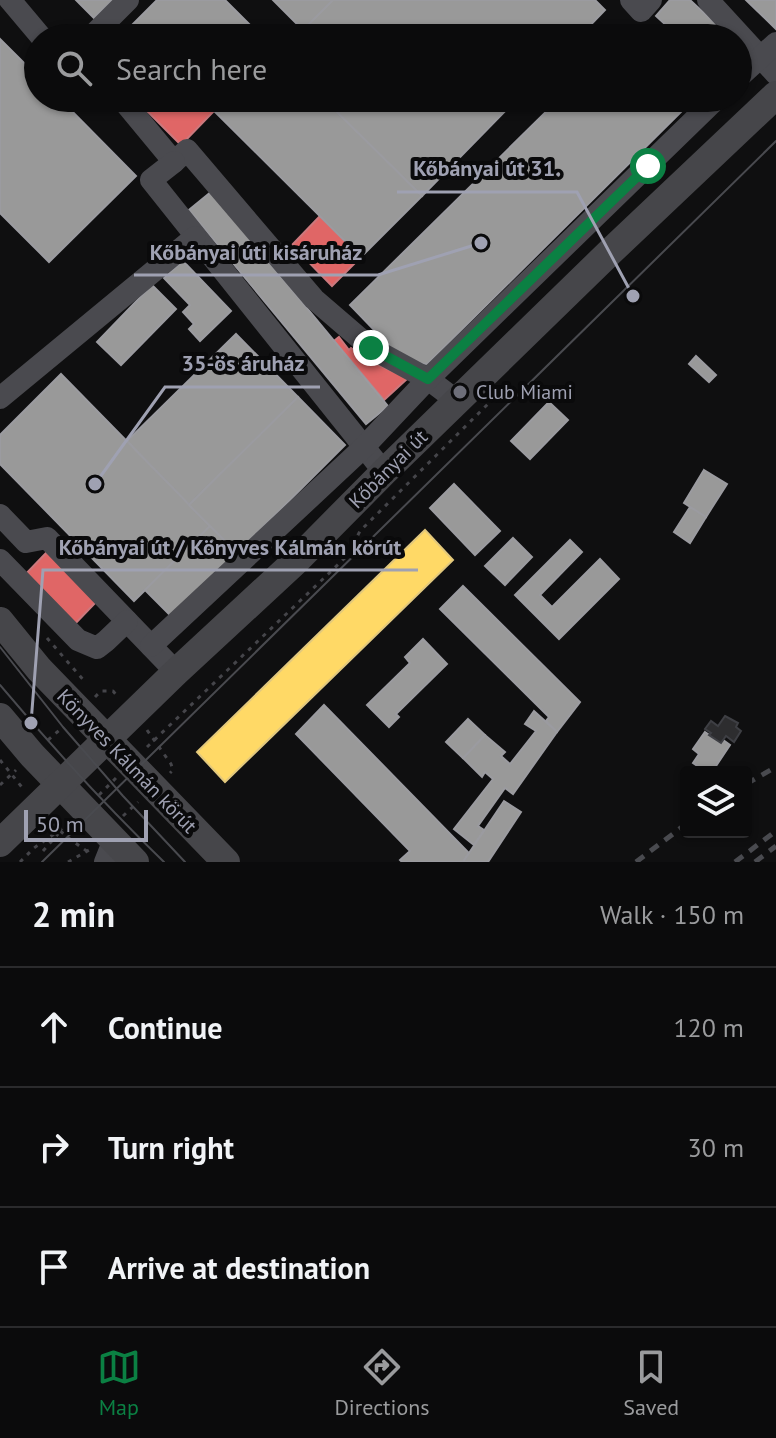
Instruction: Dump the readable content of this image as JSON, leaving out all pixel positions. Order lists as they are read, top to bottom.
{
  "streets": {
    "main road": ["Kőbányai út", "Könyves Kálmán körút"]
  },
  "crossings": [
    ["Kőbányai út", "Könyves Kálmán körút"]
  ],
  "places": [
    "Kőbányai úti kisáruház",
    "Kőbányai út 31.",
    "Club Miami",
    "35-ös áruház",
    "Kőbányai út / Könyves Kálmán körút"
  ],
  "scale_bar": "50 m",
  "page": {
    "search": "Search here",
    "scale": "50 m",
    "heading": ["2 min", "Walk · 150 m"],
    "list": [
      ["Continue", "120 m"],
      ["Turn right", "30 m"],
      "Arrive at destination"
    ],
    "nav": ["Map", "Directions", "Saved"]
  }
}
